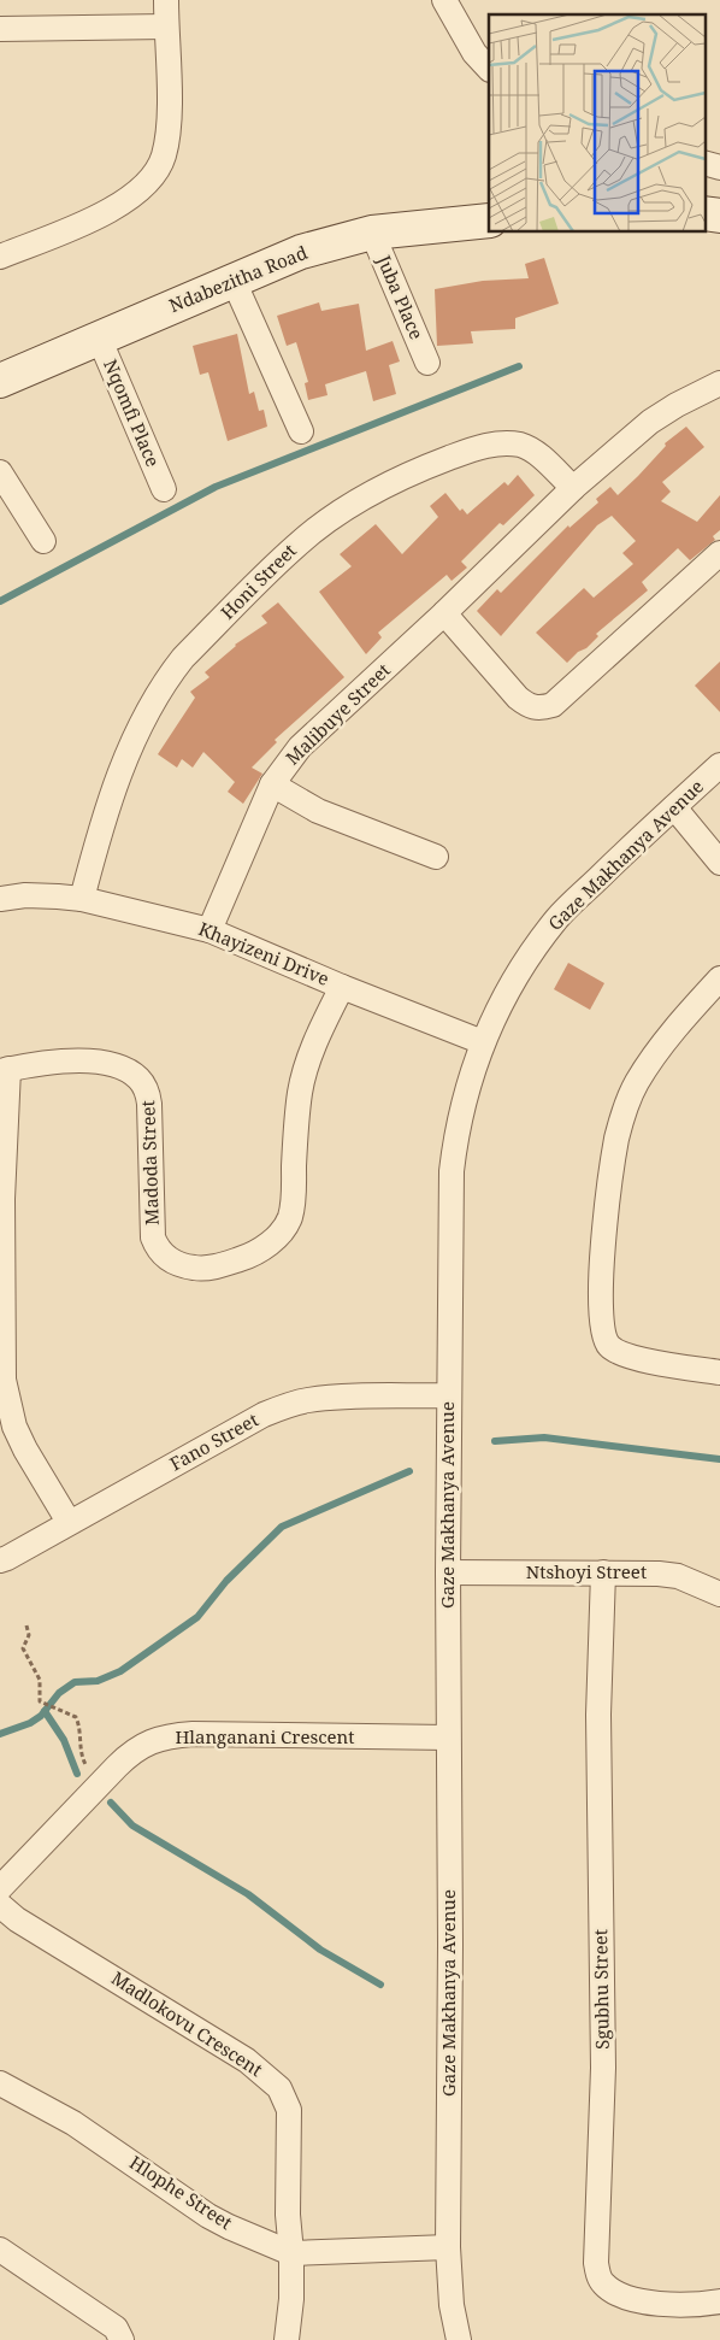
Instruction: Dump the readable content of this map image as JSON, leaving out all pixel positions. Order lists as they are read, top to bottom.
{
  "streets": {
    "street": [
      "Ndabezitha Road",
      "Juba Place",
      "Nqomfi Place",
      "Honi Street",
      "Malibuye Street",
      "Gaze Makhanya Avenue",
      "Khayizeni Drive",
      "Madoda Street",
      "Fano Street",
      "Ntshoyi Street",
      "Hlanganani Crescent",
      "Sgubhu Street",
      "Madlokovu Crescent",
      "Hlophe Street"
    ]
  },
  "crossings": [
    ["Ndabezitha Road", "Juba Place"],
    ["Ndabezitha Road", "Nqomfi Place"],
    ["Honi Street", "Malibuye Street"],
    ["Honi Street", "Khayizeni Drive"],
    ["Malibuye Street", "Khayizeni Drive"],
    ["Gaze Makhanya Avenue", "Khayizeni Drive"],
    ["Gaze Makhanya Avenue", "Fano Street"],
    ["Gaze Makhanya Avenue", "Ntshoyi Street"],
    ["Gaze Makhanya Avenue", "Hlanganani Crescent"],
    ["Gaze Makhanya Avenue", "Hlophe Street"],
    ["Khayizeni Drive", "Madoda Street"],
    ["Ntshoyi Street", "Sgubhu Street"],
    ["Madlokovu Crescent", "Hlophe Street"]
  ]
}
